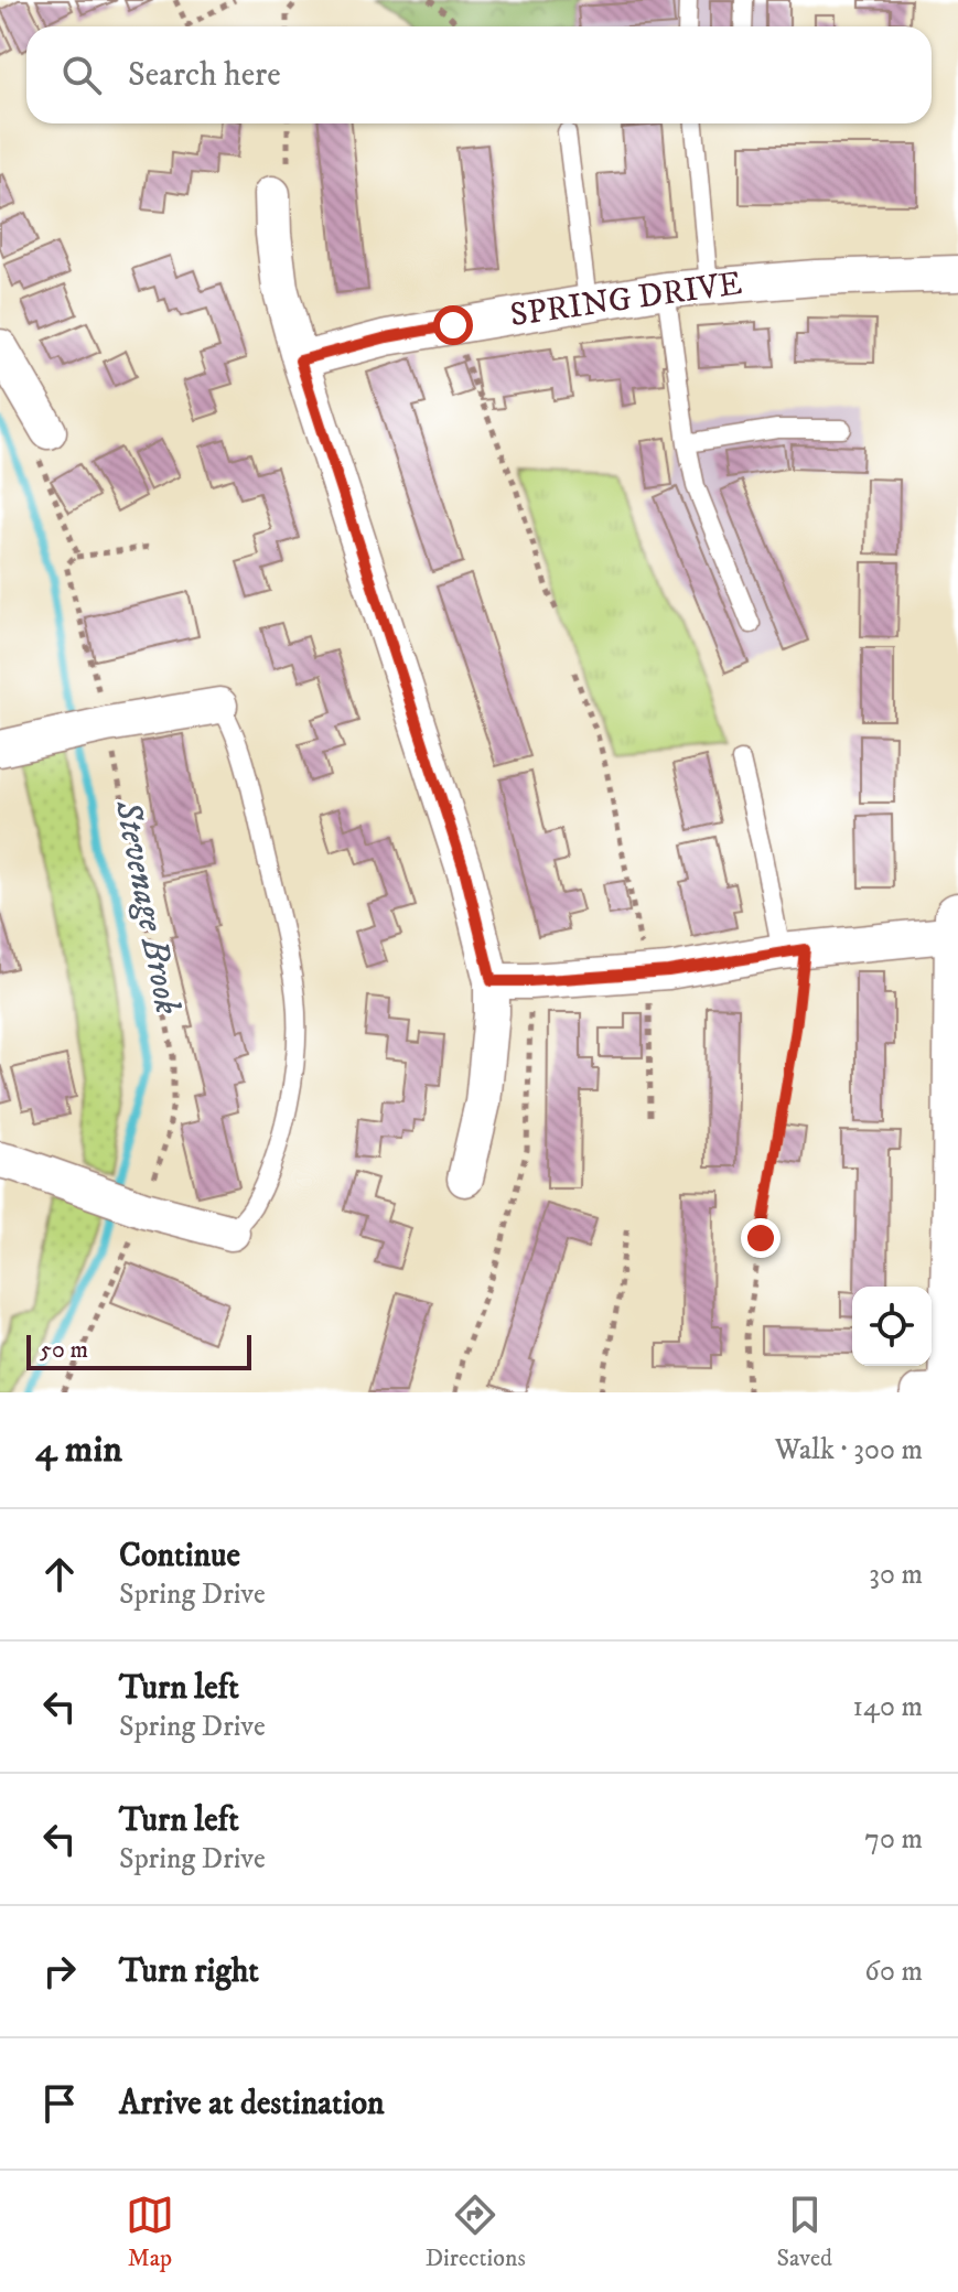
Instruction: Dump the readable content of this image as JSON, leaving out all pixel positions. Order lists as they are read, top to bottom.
{
  "streets": {
    "street": ["SPRING DRIVE"]
  },
  "water": ["Stevenage Brook"],
  "scale_bar": "50 m",
  "page": {
    "search": "Search here",
    "scale": "50 m",
    "heading": ["4 min", "Walk · 300 m"],
    "list": [
      ["Continue", "Spring Drive", "30 m"],
      ["Turn left", "Spring Drive", "140 m"],
      ["Turn left", "Spring Drive", "70 m"],
      ["Turn right", "60 m"],
      "Arrive at destination"
    ],
    "nav": ["Map", "Directions", "Saved"]
  }
}
